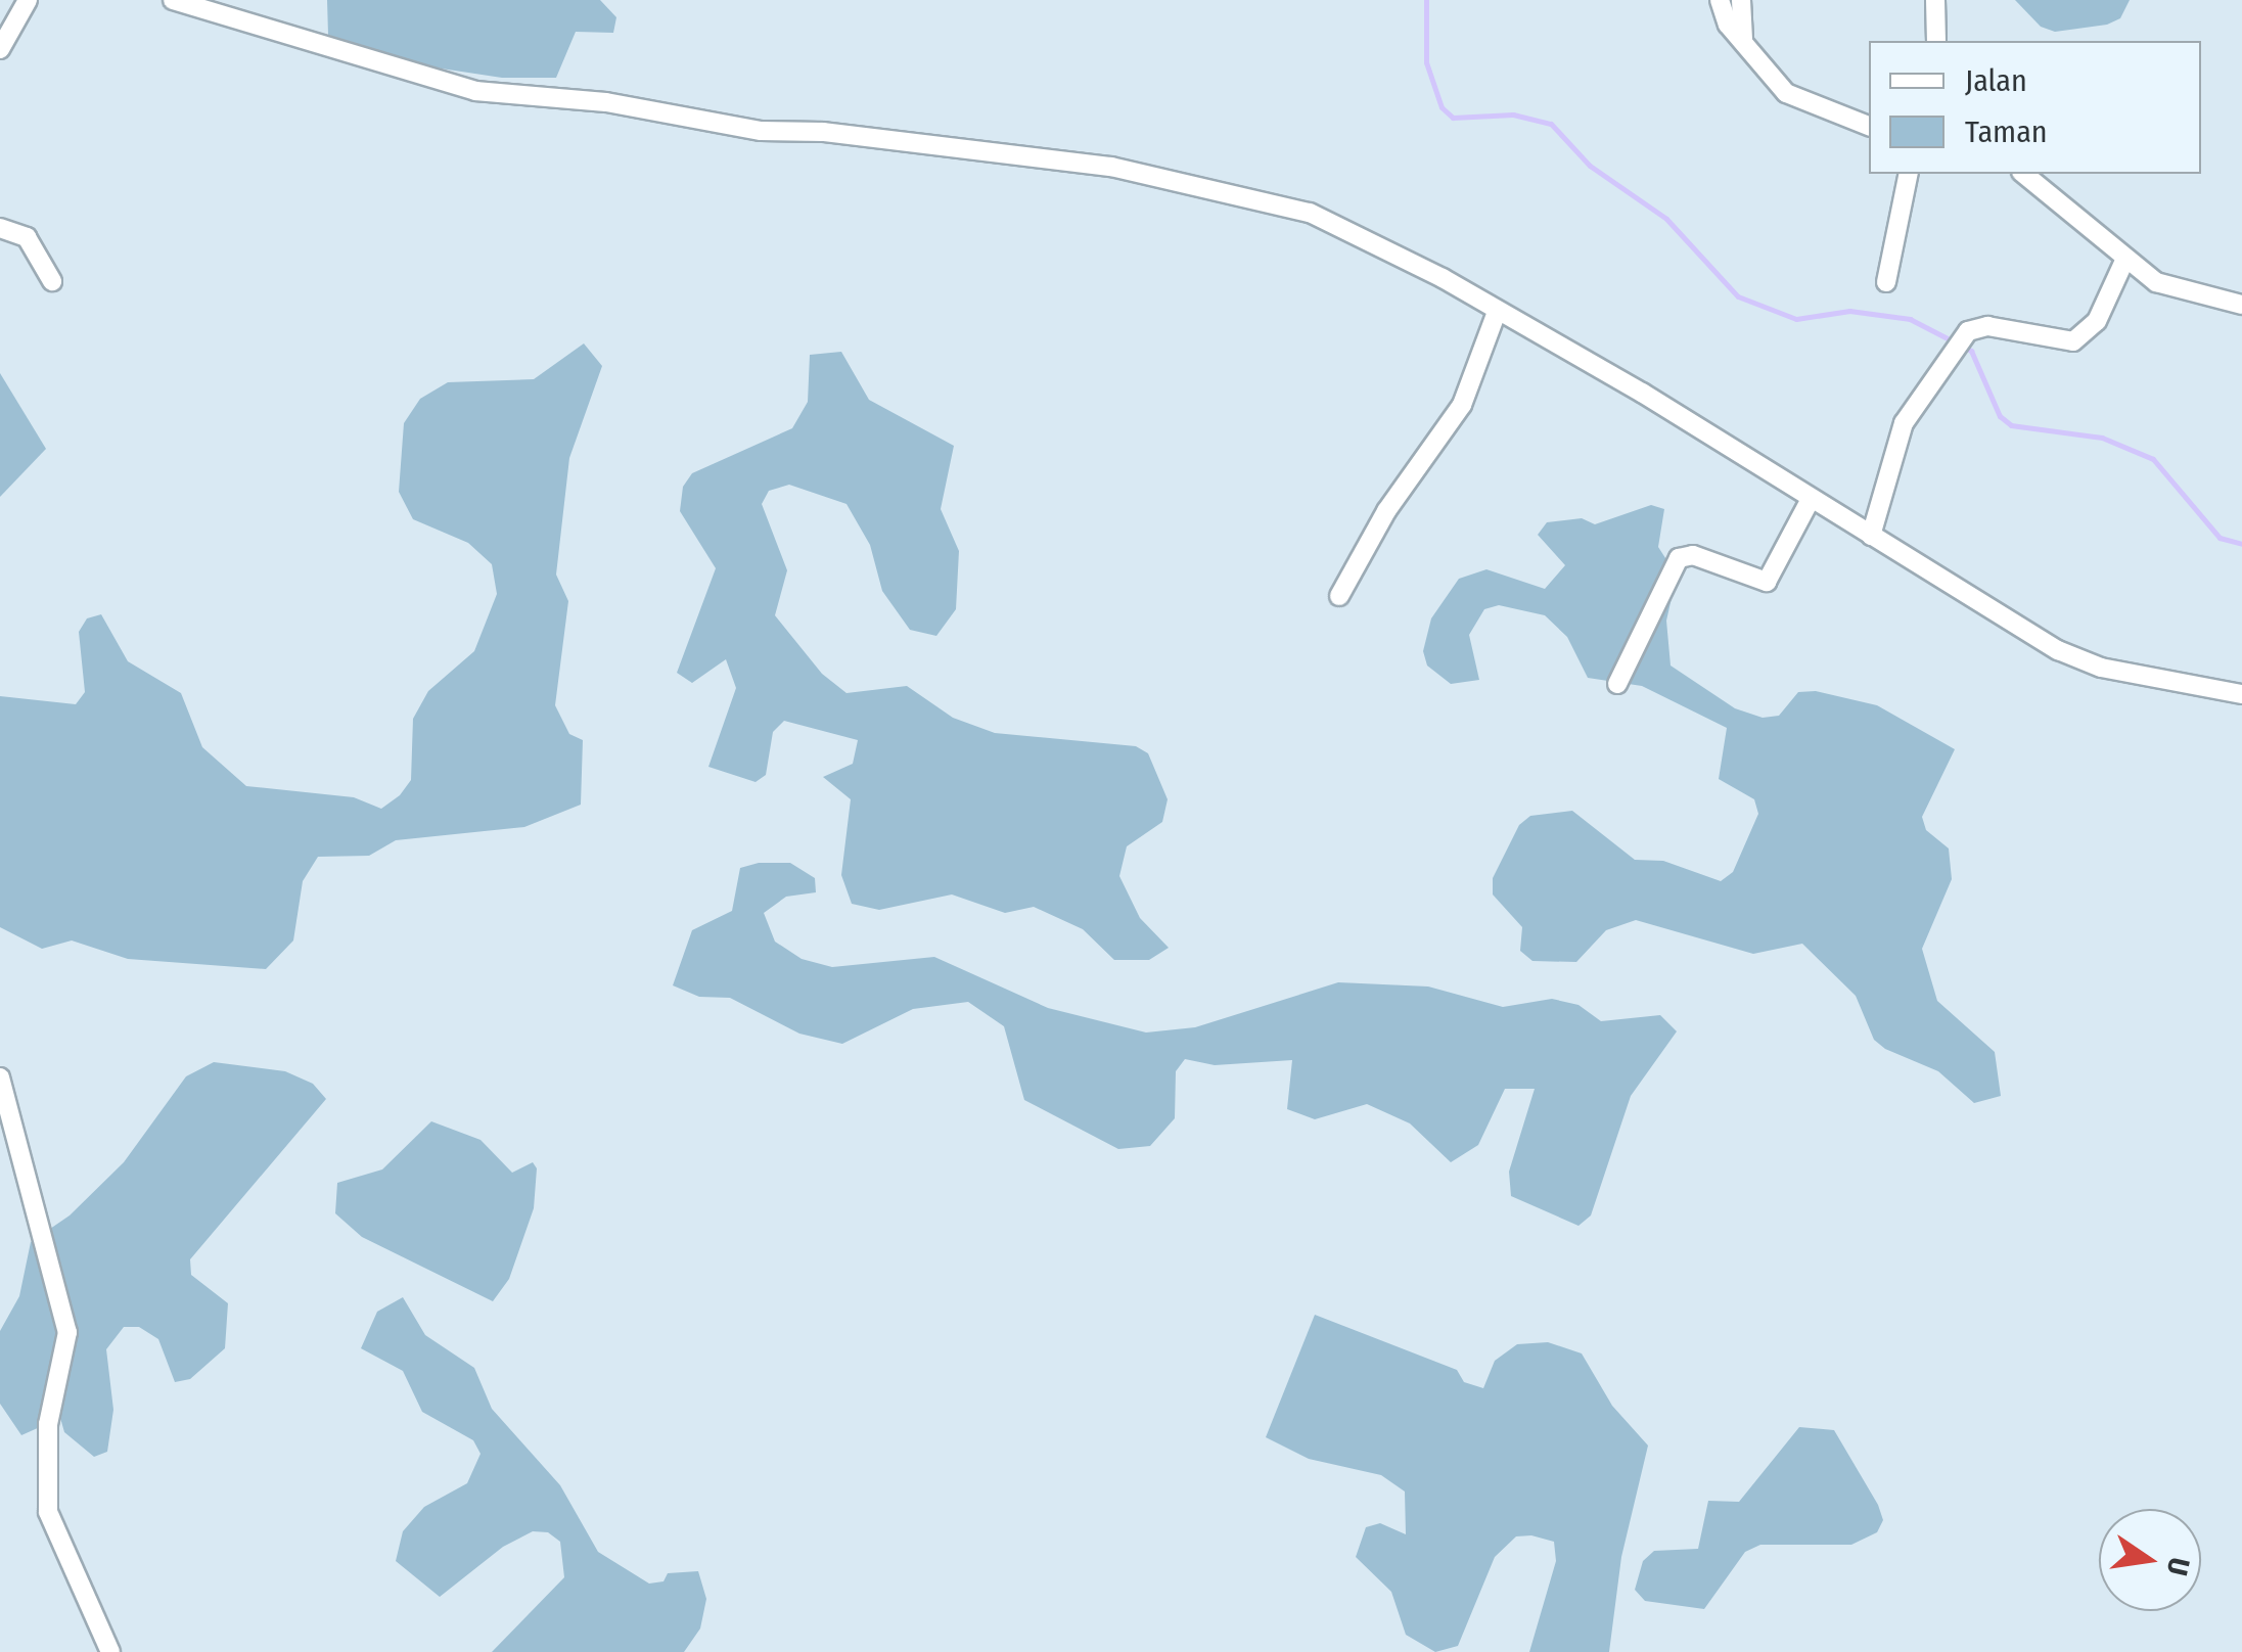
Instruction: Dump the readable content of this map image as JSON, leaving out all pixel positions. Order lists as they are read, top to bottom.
{
  "legend": ["Jalan", "Taman"],
  "north": "right"
}
